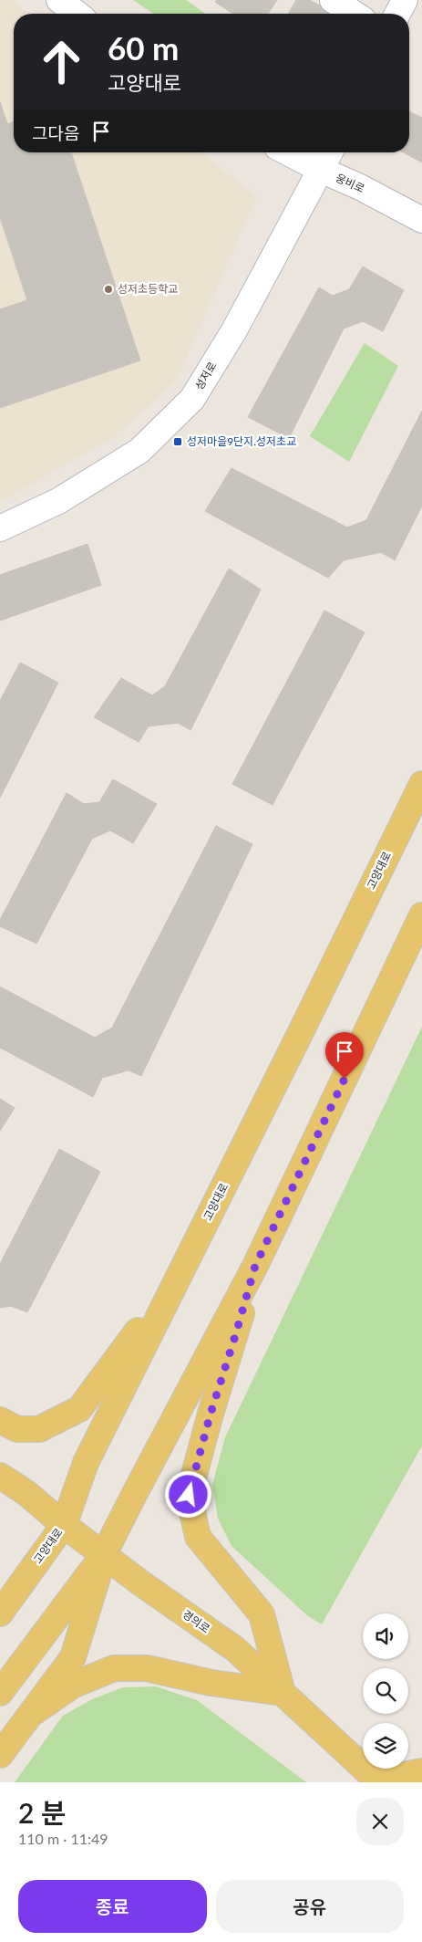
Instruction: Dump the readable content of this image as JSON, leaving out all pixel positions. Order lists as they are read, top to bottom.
{
  "streets": {
    "main road": ["고양대로", "경의로"],
    "street": ["웅비로", "성저로"]
  },
  "crossings": [
    ["웅비로", "성저로"],
    ["고양대로", "경의로"]
  ],
  "places": {
    "other": ["성저초등학교"],
    "transit": ["성저마을9단지.성저초교"]
  },
  "page": {
    "turn": ["60 m", "고양대로"],
    "then": "그다음",
    "heading": ["2 분", "110 m · 11:49"],
    "buttons": ["종료", "공유"]
  }
}
